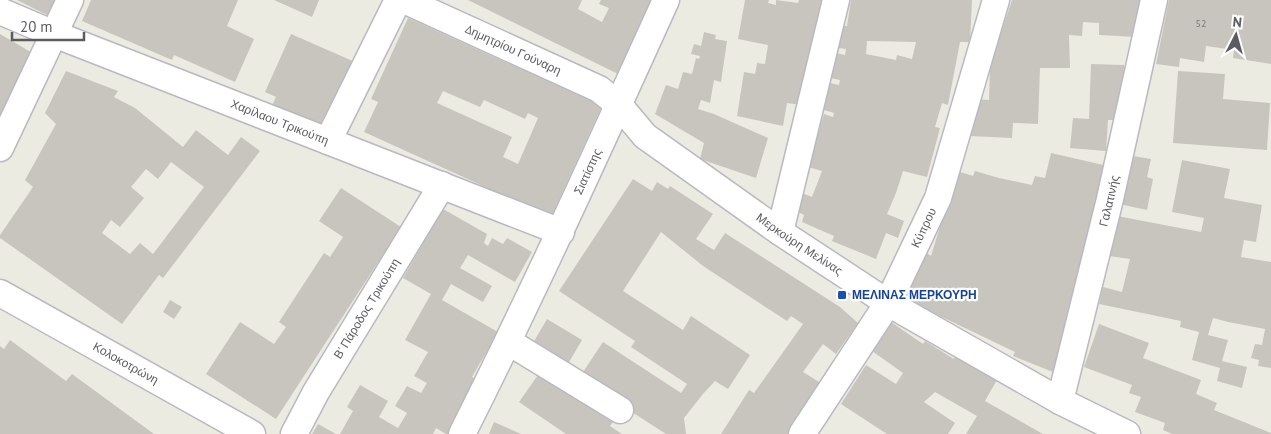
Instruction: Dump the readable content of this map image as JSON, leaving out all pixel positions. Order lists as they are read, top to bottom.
{
  "streets": {
    "street": [
      "Δημητρίου Γούναρη",
      "Χαρίλαου Τρικούπη",
      "Σιατίστης",
      "Γαλατινής",
      "Κύπρου",
      "Μερκούρη Μελίνας",
      "Β' Πάροδος Τρικούπη",
      "Κολοκοτρώνη"
    ]
  },
  "crossings": [
    ["Δημητρίου Γούναρη", "Σιατίστης"],
    ["Δημητρίου Γούναρη", "Μερκούρη Μελίνας"],
    ["Χαρίλαου Τρικούπη", "Σιατίστης"],
    ["Χαρίλαου Τρικούπη", "Β' Πάροδος Τρικούπη"],
    ["Σιατίστης", "Μερκούρη Μελίνας"],
    ["Γαλατινής", "Μερκούρη Μελίνας"],
    ["Κύπρου", "Μερκούρη Μελίνας"]
  ],
  "places": {
    "transit": ["ΜΕΛΙΝΑΣ ΜΕΡΚΟΥΡΗ"]
  },
  "house_numbers": ["52"],
  "scale_bar": "20 m",
  "north": "top"
}
